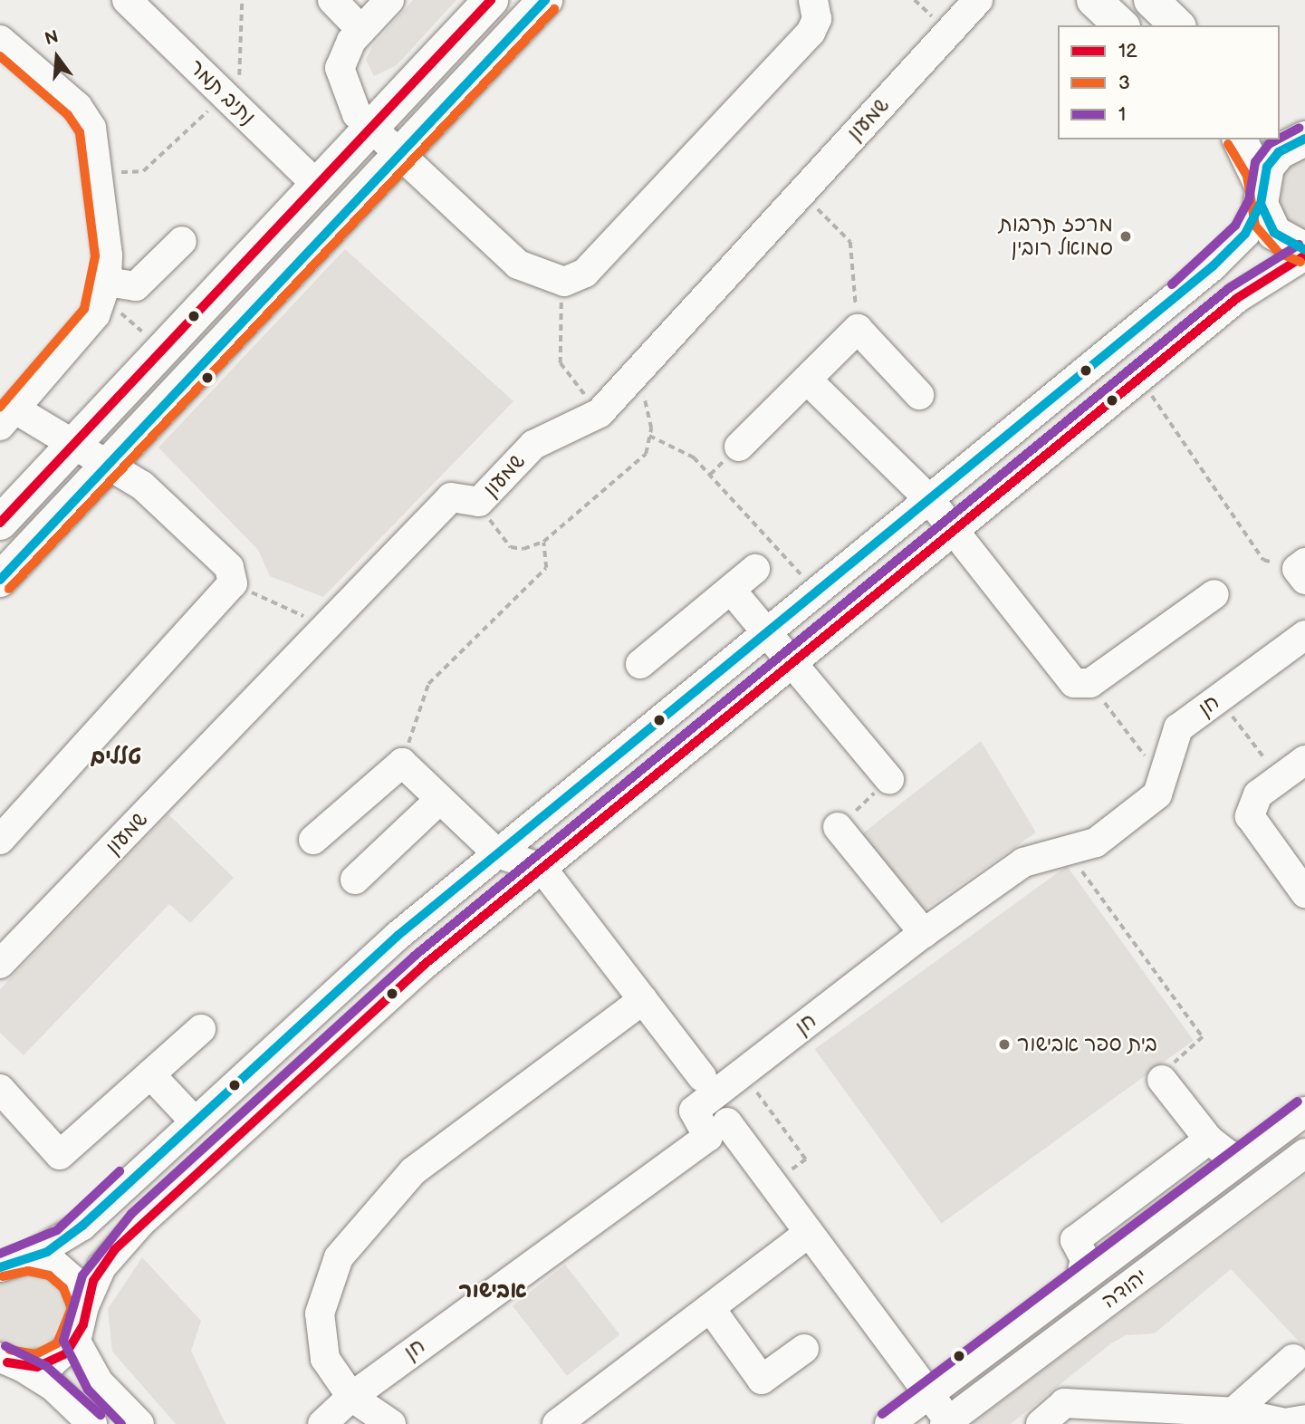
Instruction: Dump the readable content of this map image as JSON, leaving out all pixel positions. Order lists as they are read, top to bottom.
{
  "streets": {
    "street": [
      "נתיב תמר",
      "שמעון",
      "חן",
      "יהודה"
    ]
  },
  "districts": ["טללים", "אבישור"],
  "places": ["מרכז תרבות סמואל רובין", "בית ספר אבישור"],
  "lines": ["transit line 12", "transit line 3", "transit line 1"],
  "legend": ["12", "3", "1"],
  "north": "top"
}
